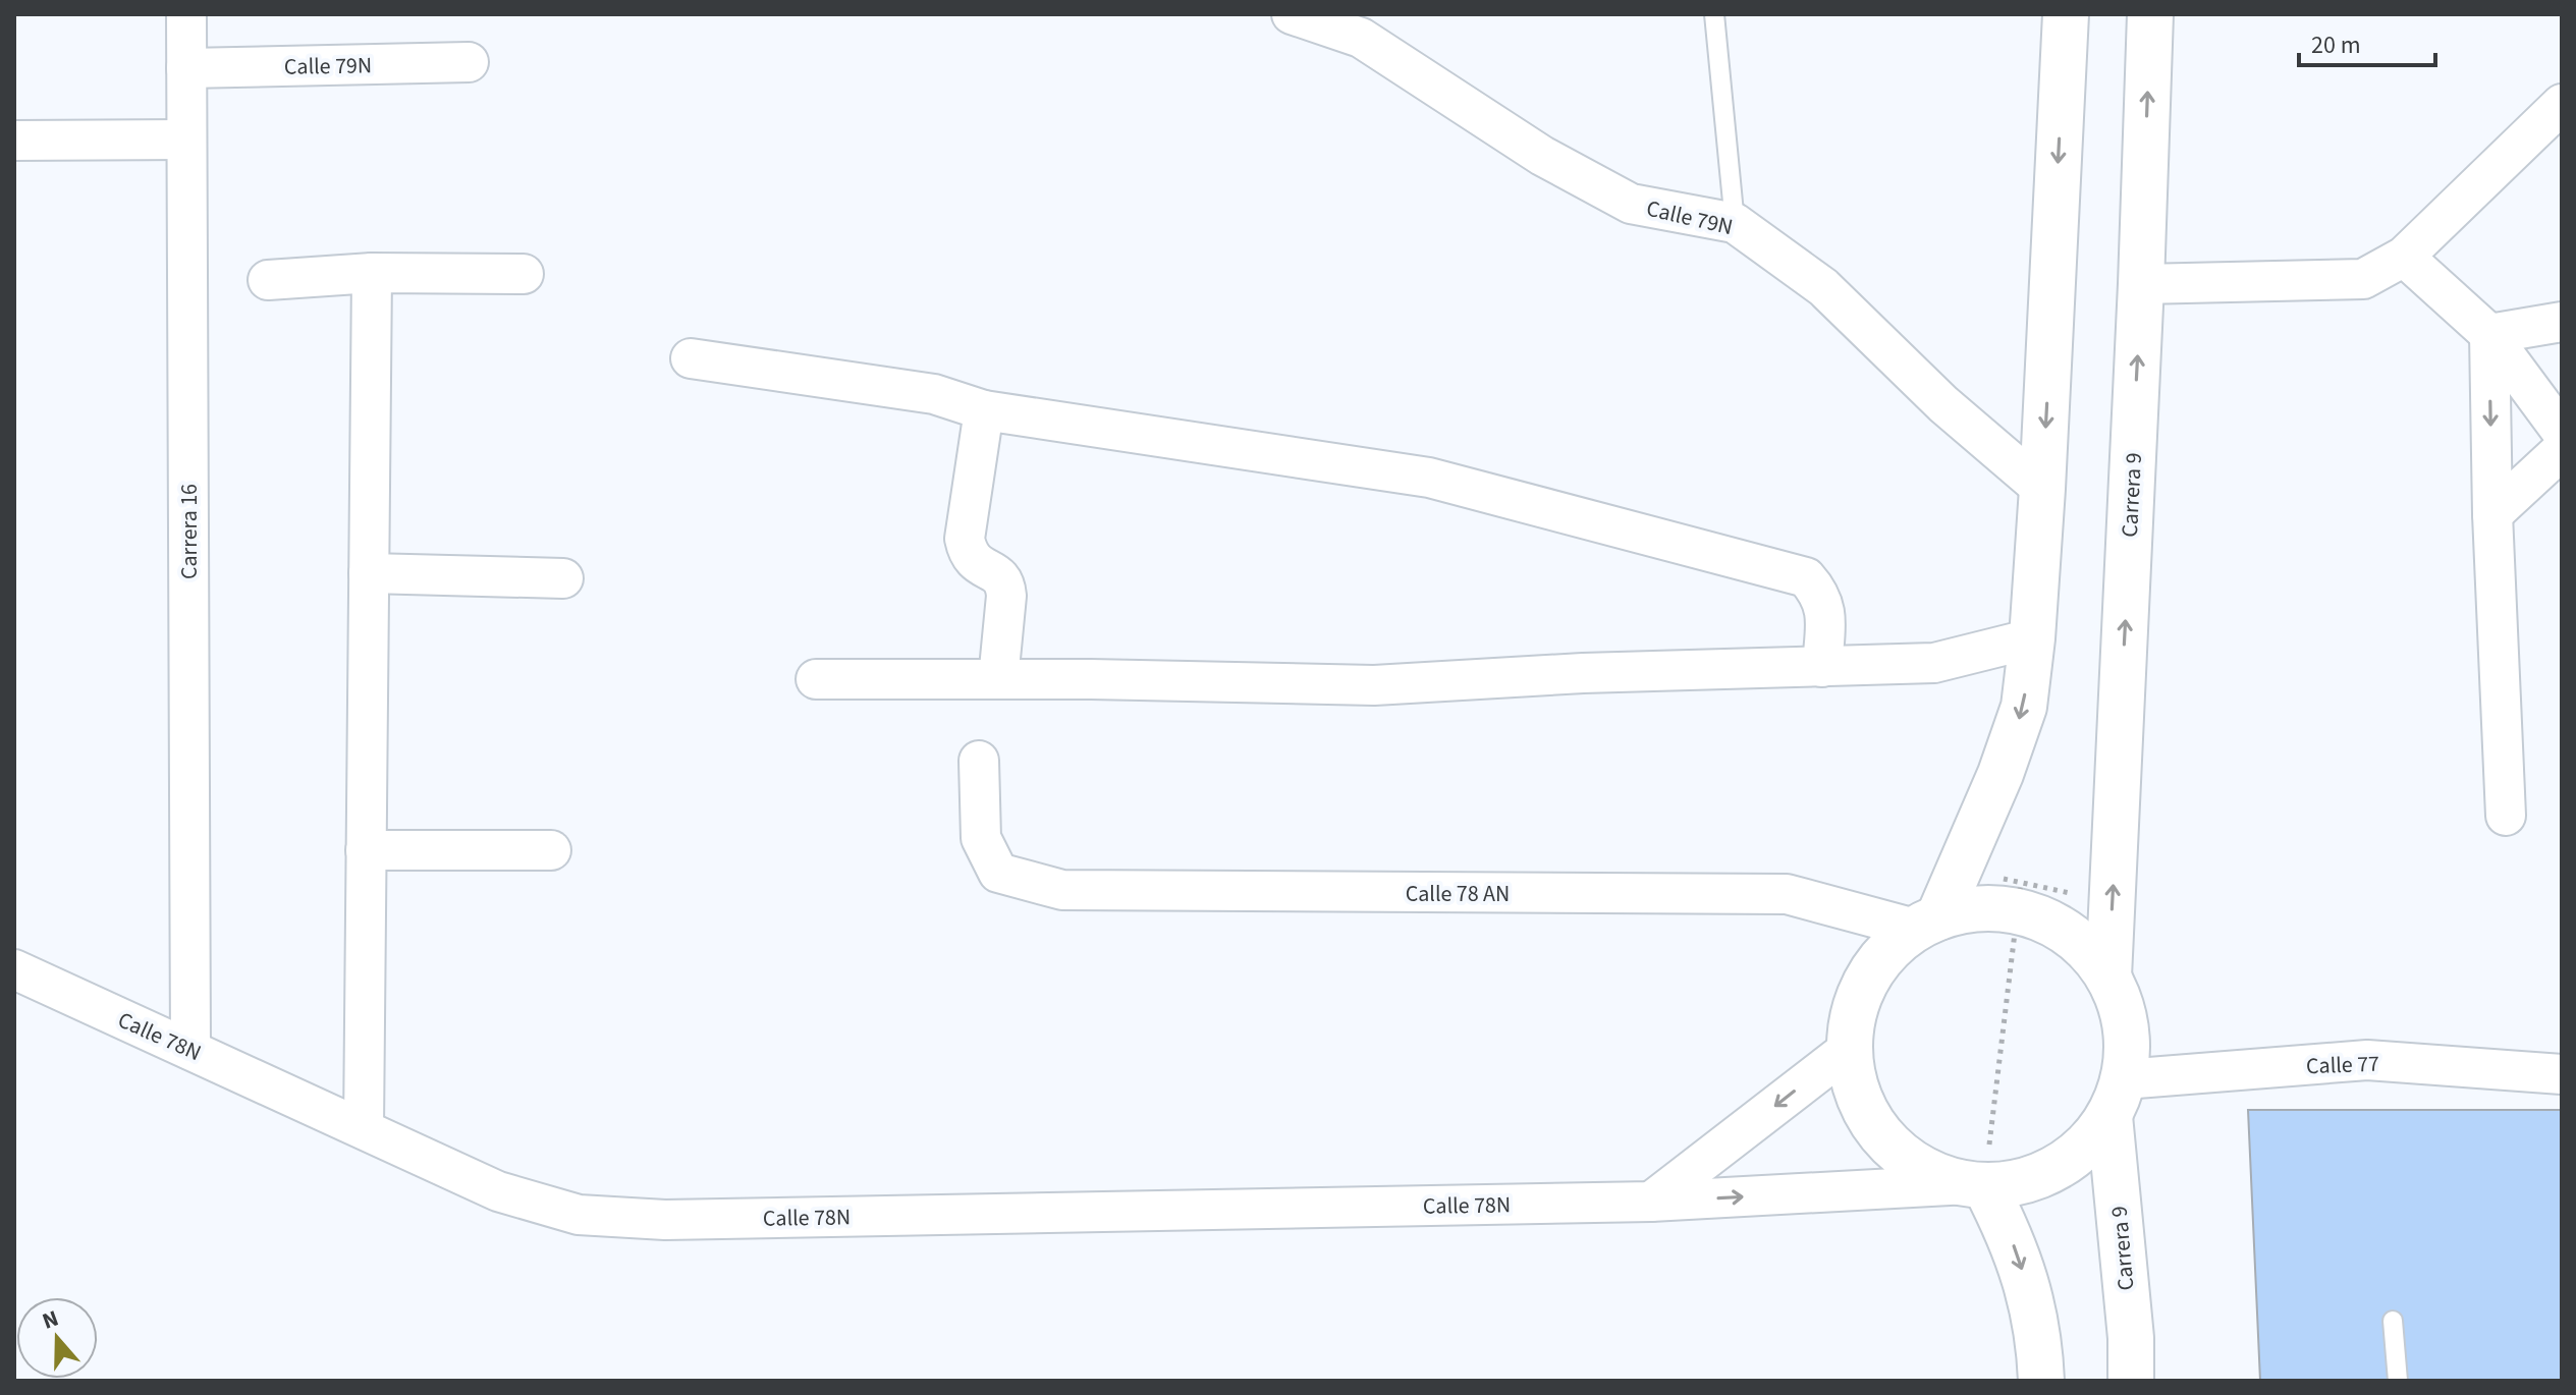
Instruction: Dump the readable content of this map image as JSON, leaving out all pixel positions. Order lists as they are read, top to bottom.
{
  "streets": {
    "main road": ["Carrera 9"],
    "street": [
      "Calle 79N",
      "Carrera 16",
      "Calle 78 AN",
      "Calle 78N",
      "Calle 77"
    ]
  },
  "crossings": [
    ["Calle 79N", "Carrera 16"],
    ["Carrera 9", "Calle 77"],
    ["Carrera 16", "Calle 78N"]
  ],
  "scale_bar": "20 m",
  "north": "top"
}
